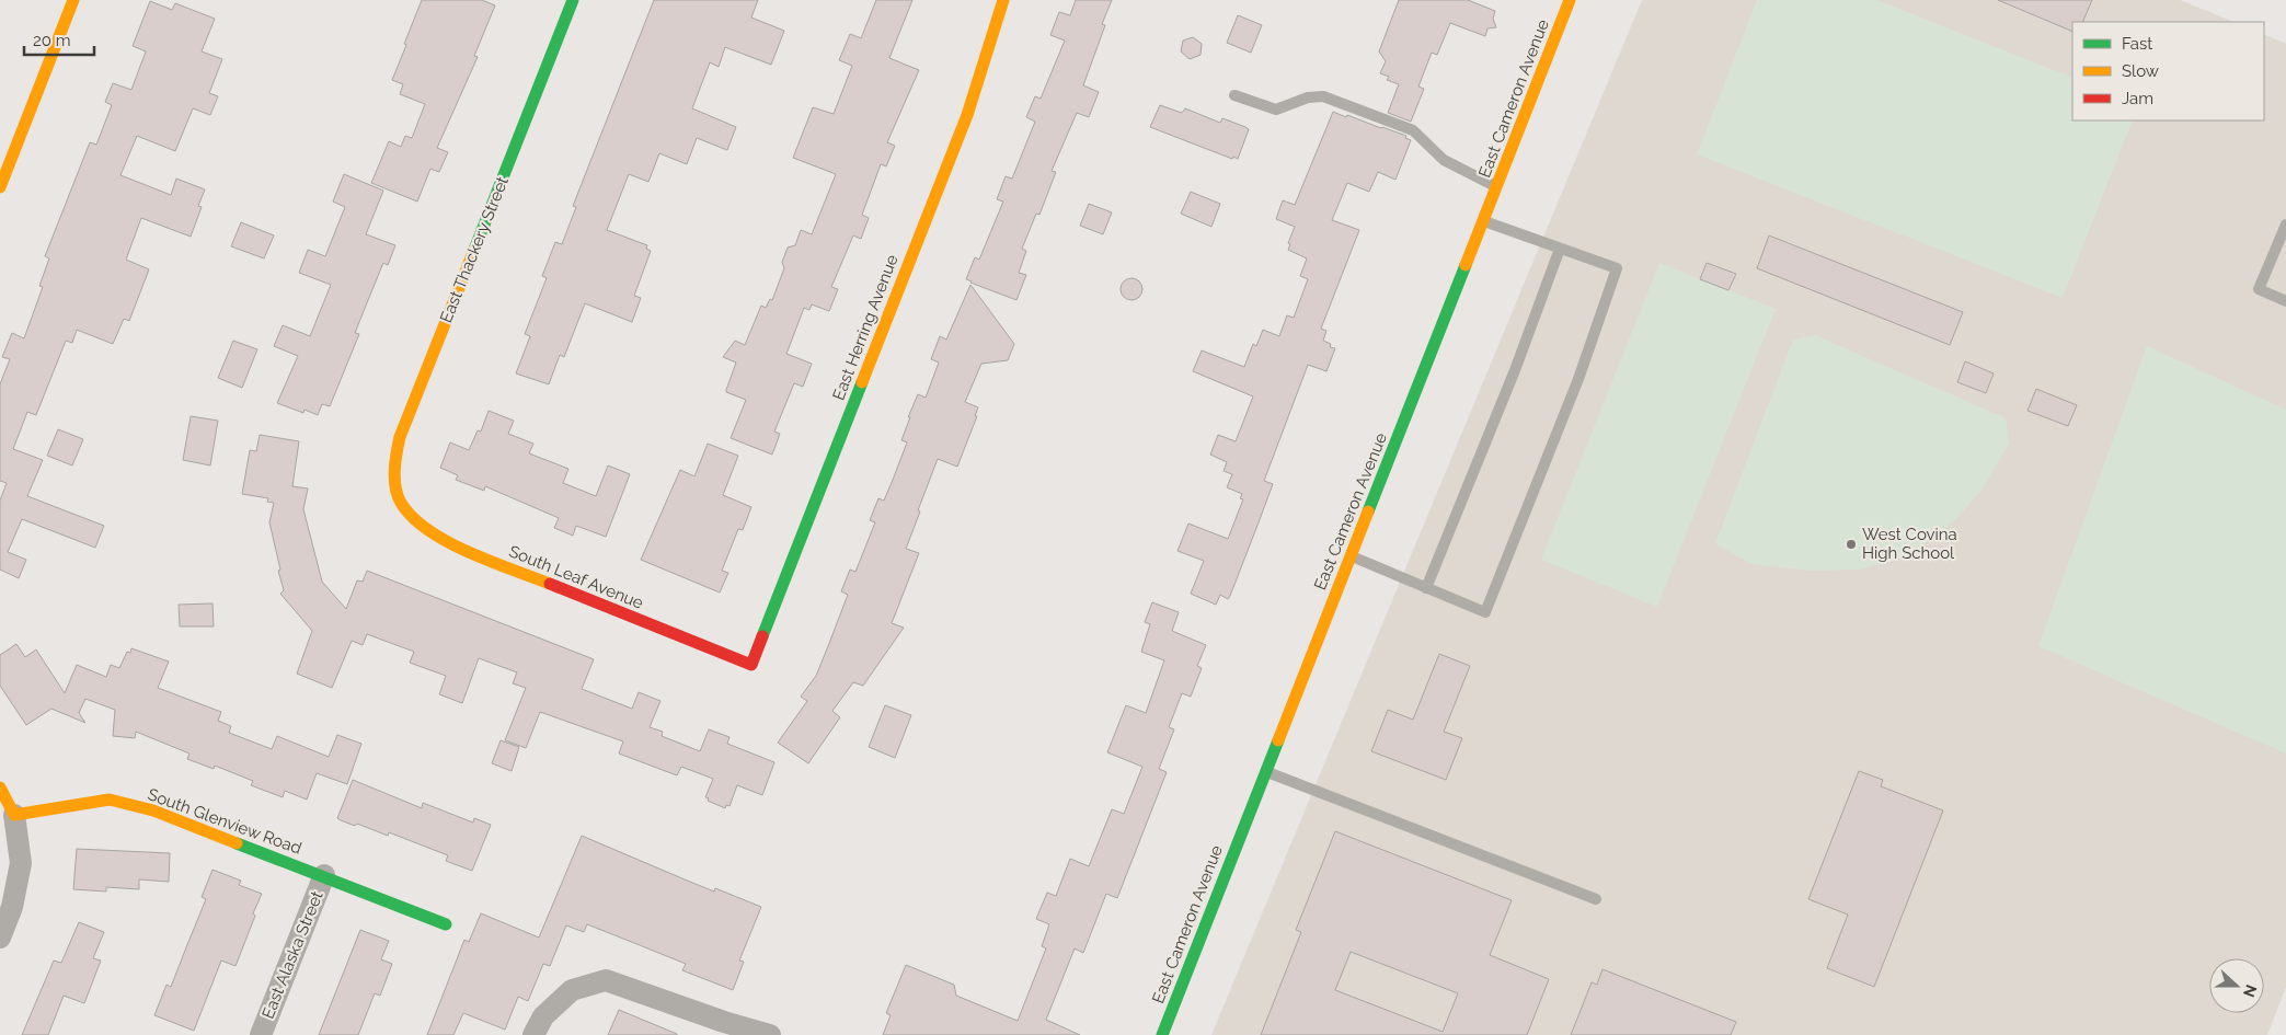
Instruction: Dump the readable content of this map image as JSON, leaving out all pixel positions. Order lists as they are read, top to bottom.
{
  "streets": {
    "street": [
      "East Cameron Avenue",
      "East Thackery Street",
      "East Herring Avenue",
      "South Leaf Avenue",
      "South Glenview Road",
      "East Alaska Street"
    ]
  },
  "crossings": [
    ["East Thackery Street", "South Leaf Avenue"],
    ["East Herring Avenue", "South Leaf Avenue"],
    ["South Glenview Road", "East Alaska Street"]
  ],
  "places": ["West Covina High School"],
  "legend": ["Fast", "Slow", "Jam"],
  "scale_bar": "20 m",
  "north": "right"
}
